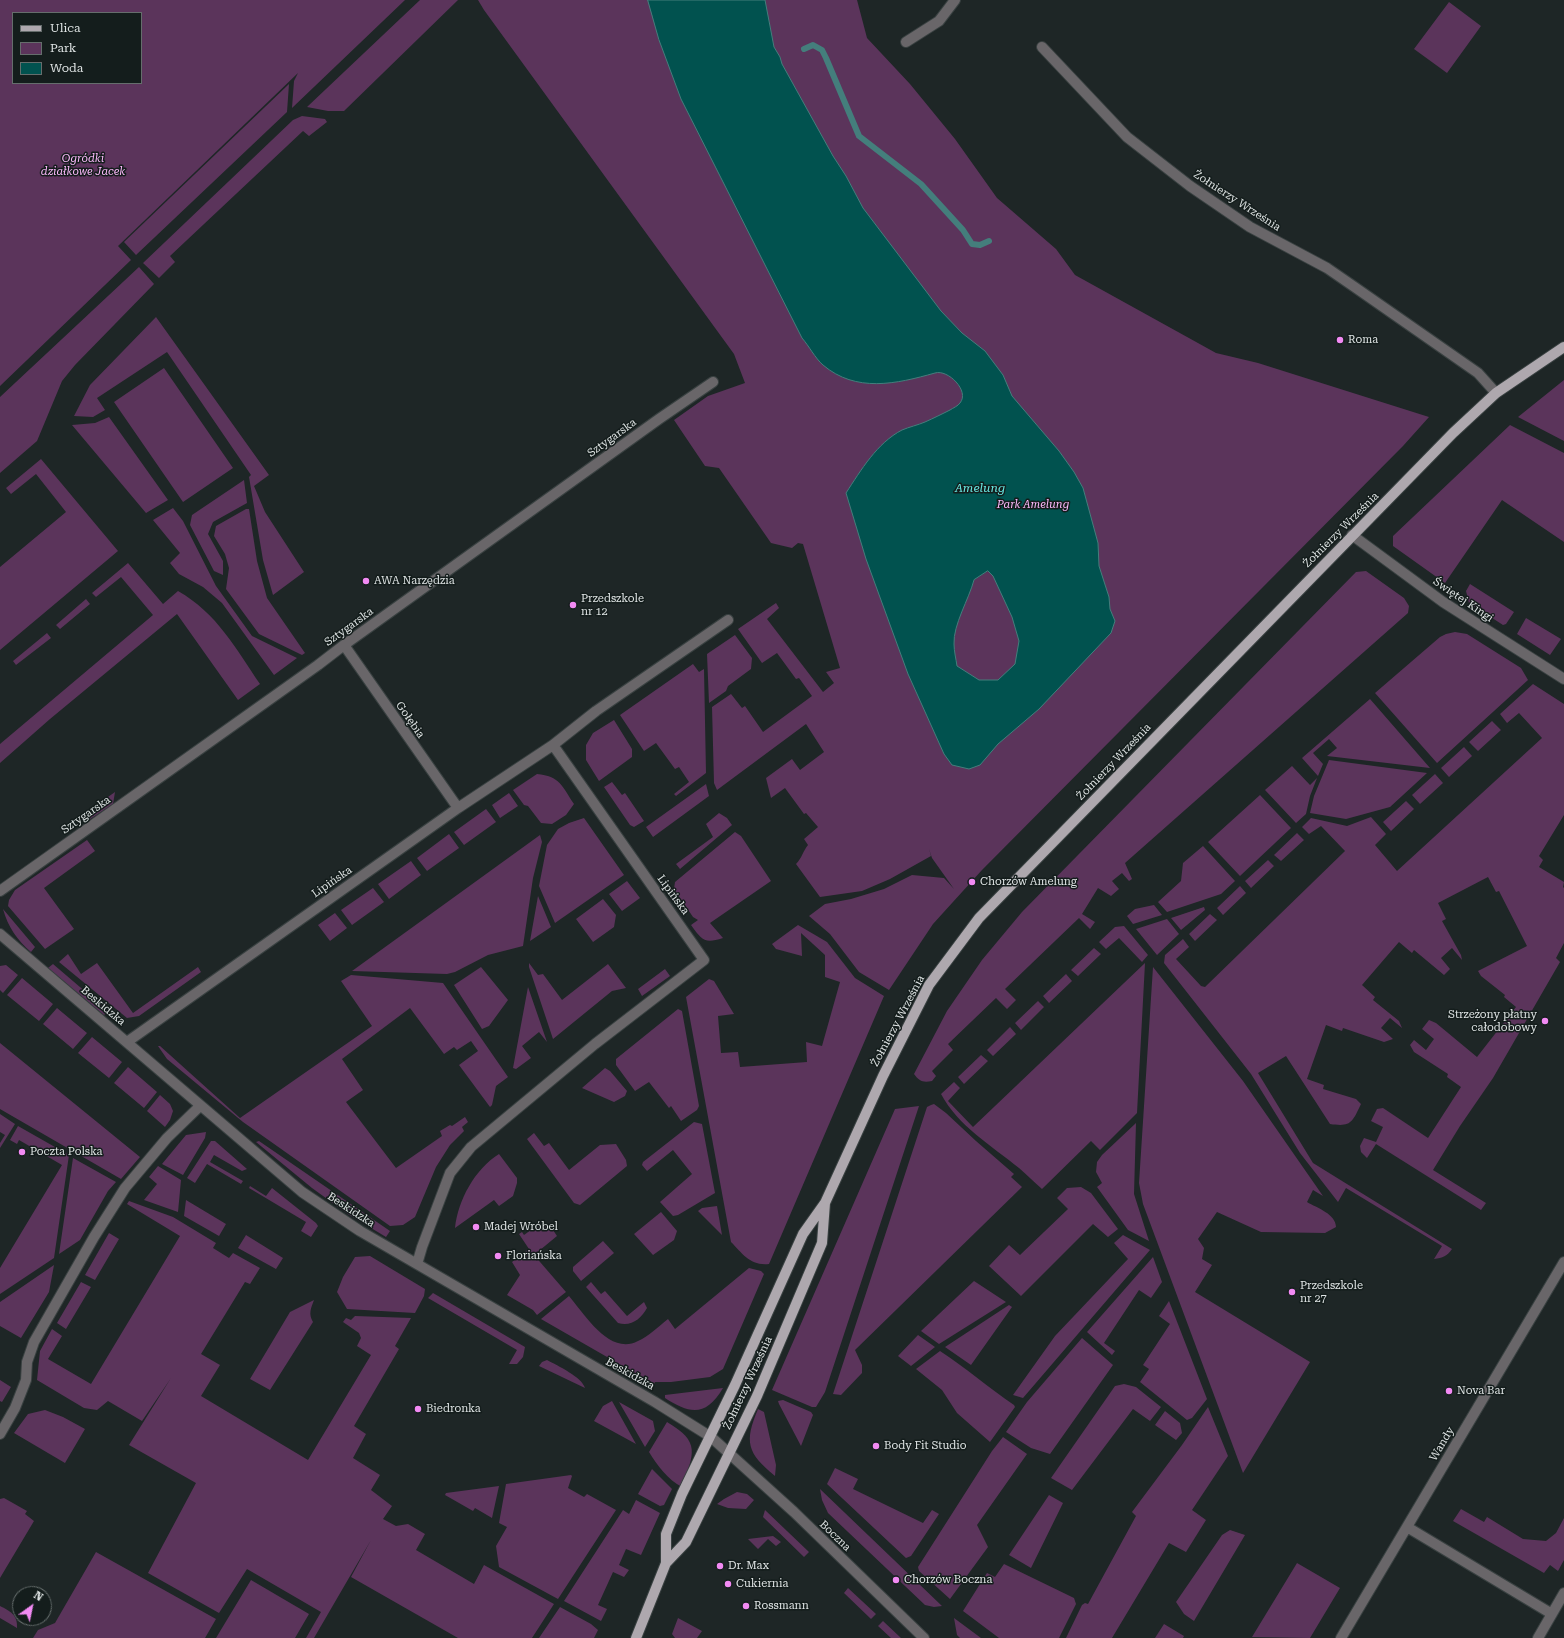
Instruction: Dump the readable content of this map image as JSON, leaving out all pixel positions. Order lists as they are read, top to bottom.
{
  "streets": {
    "main road": ["Żołnierzy Września"],
    "street": [
      "Sztygarska",
      "Świętej Kingi",
      "Gołębia",
      "Lipińska",
      "Beskidzka",
      "Wandy",
      "Boczna"
    ]
  },
  "crossings": [
    ["Żołnierzy Września", "Świętej Kingi"],
    ["Żołnierzy Września", "Beskidzka"],
    ["Żołnierzy Września", "Boczna"],
    ["Sztygarska", "Gołębia"],
    ["Gołębia", "Lipińska"],
    ["Lipińska", "Beskidzka"],
    ["Beskidzka", "Boczna"]
  ],
  "water": ["Amelung"],
  "parks": ["Ogródki działkowe Jacek", "Park Amelung"],
  "places": [
    "Roma",
    "AWA Narzędzia",
    "Przedszkole nr 12",
    "Chorzów Amelung",
    "Strzeżony płatny całodobowy",
    "Poczta Polska",
    "Madej Wróbel",
    "Floriańska",
    "Przedszkole nr 27",
    "Nova Bar",
    "Biedronka",
    "Body Fit Studio",
    "Dr. Max",
    "Chorzów Boczna",
    "Cukiernia",
    "Rossmann"
  ],
  "legend": ["Ulica", "Park", "Woda"],
  "north": "top right"
}
